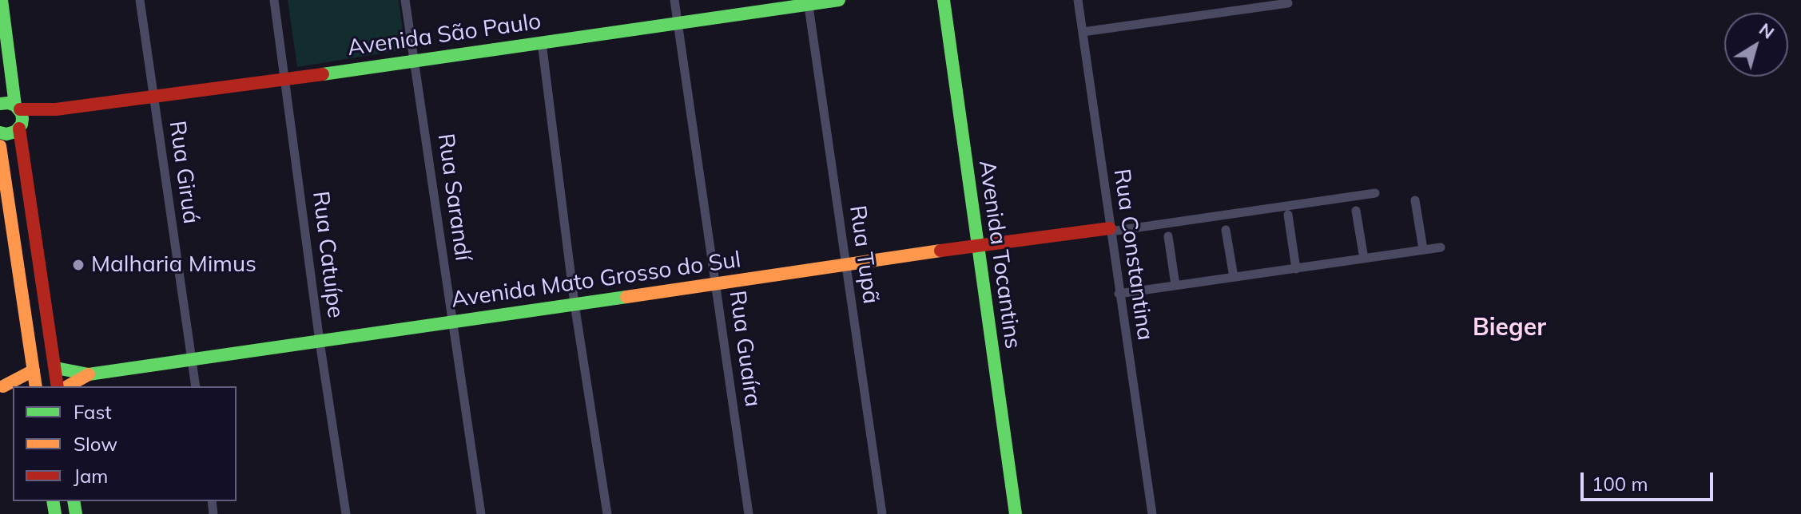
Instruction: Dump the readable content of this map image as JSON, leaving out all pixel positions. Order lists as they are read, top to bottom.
{
  "streets": {
    "street": [
      "Avenida São Paulo",
      "Rua Giruá",
      "Rua Sarandí",
      "Rua Catuípe",
      "Rua Tupã",
      "Avenida Tocantins",
      "Rua Constantina",
      "Avenida Mato Grosso do Sul",
      "Rua Guaíra"
    ]
  },
  "crossings": [
    ["Avenida São Paulo", "Rua Giruá"],
    ["Avenida São Paulo", "Rua Sarandí"],
    ["Avenida São Paulo", "Rua Catuípe"],
    ["Avenida São Paulo", "Rua Tupã"],
    ["Avenida São Paulo", "Rua Guaíra"],
    ["Rua Giruá", "Avenida Mato Grosso do Sul"],
    ["Rua Sarandí", "Avenida Mato Grosso do Sul"],
    ["Rua Catuípe", "Avenida Mato Grosso do Sul"],
    ["Rua Tupã", "Avenida Mato Grosso do Sul"],
    ["Avenida Tocantins", "Avenida Mato Grosso do Sul"],
    ["Rua Constantina", "Avenida Mato Grosso do Sul"],
    ["Avenida Mato Grosso do Sul", "Rua Guaíra"]
  ],
  "districts": ["Bieger"],
  "places": ["Malharia Mimus"],
  "legend": ["Fast", "Slow", "Jam"],
  "scale_bar": "100 m",
  "north": "top right"
}
